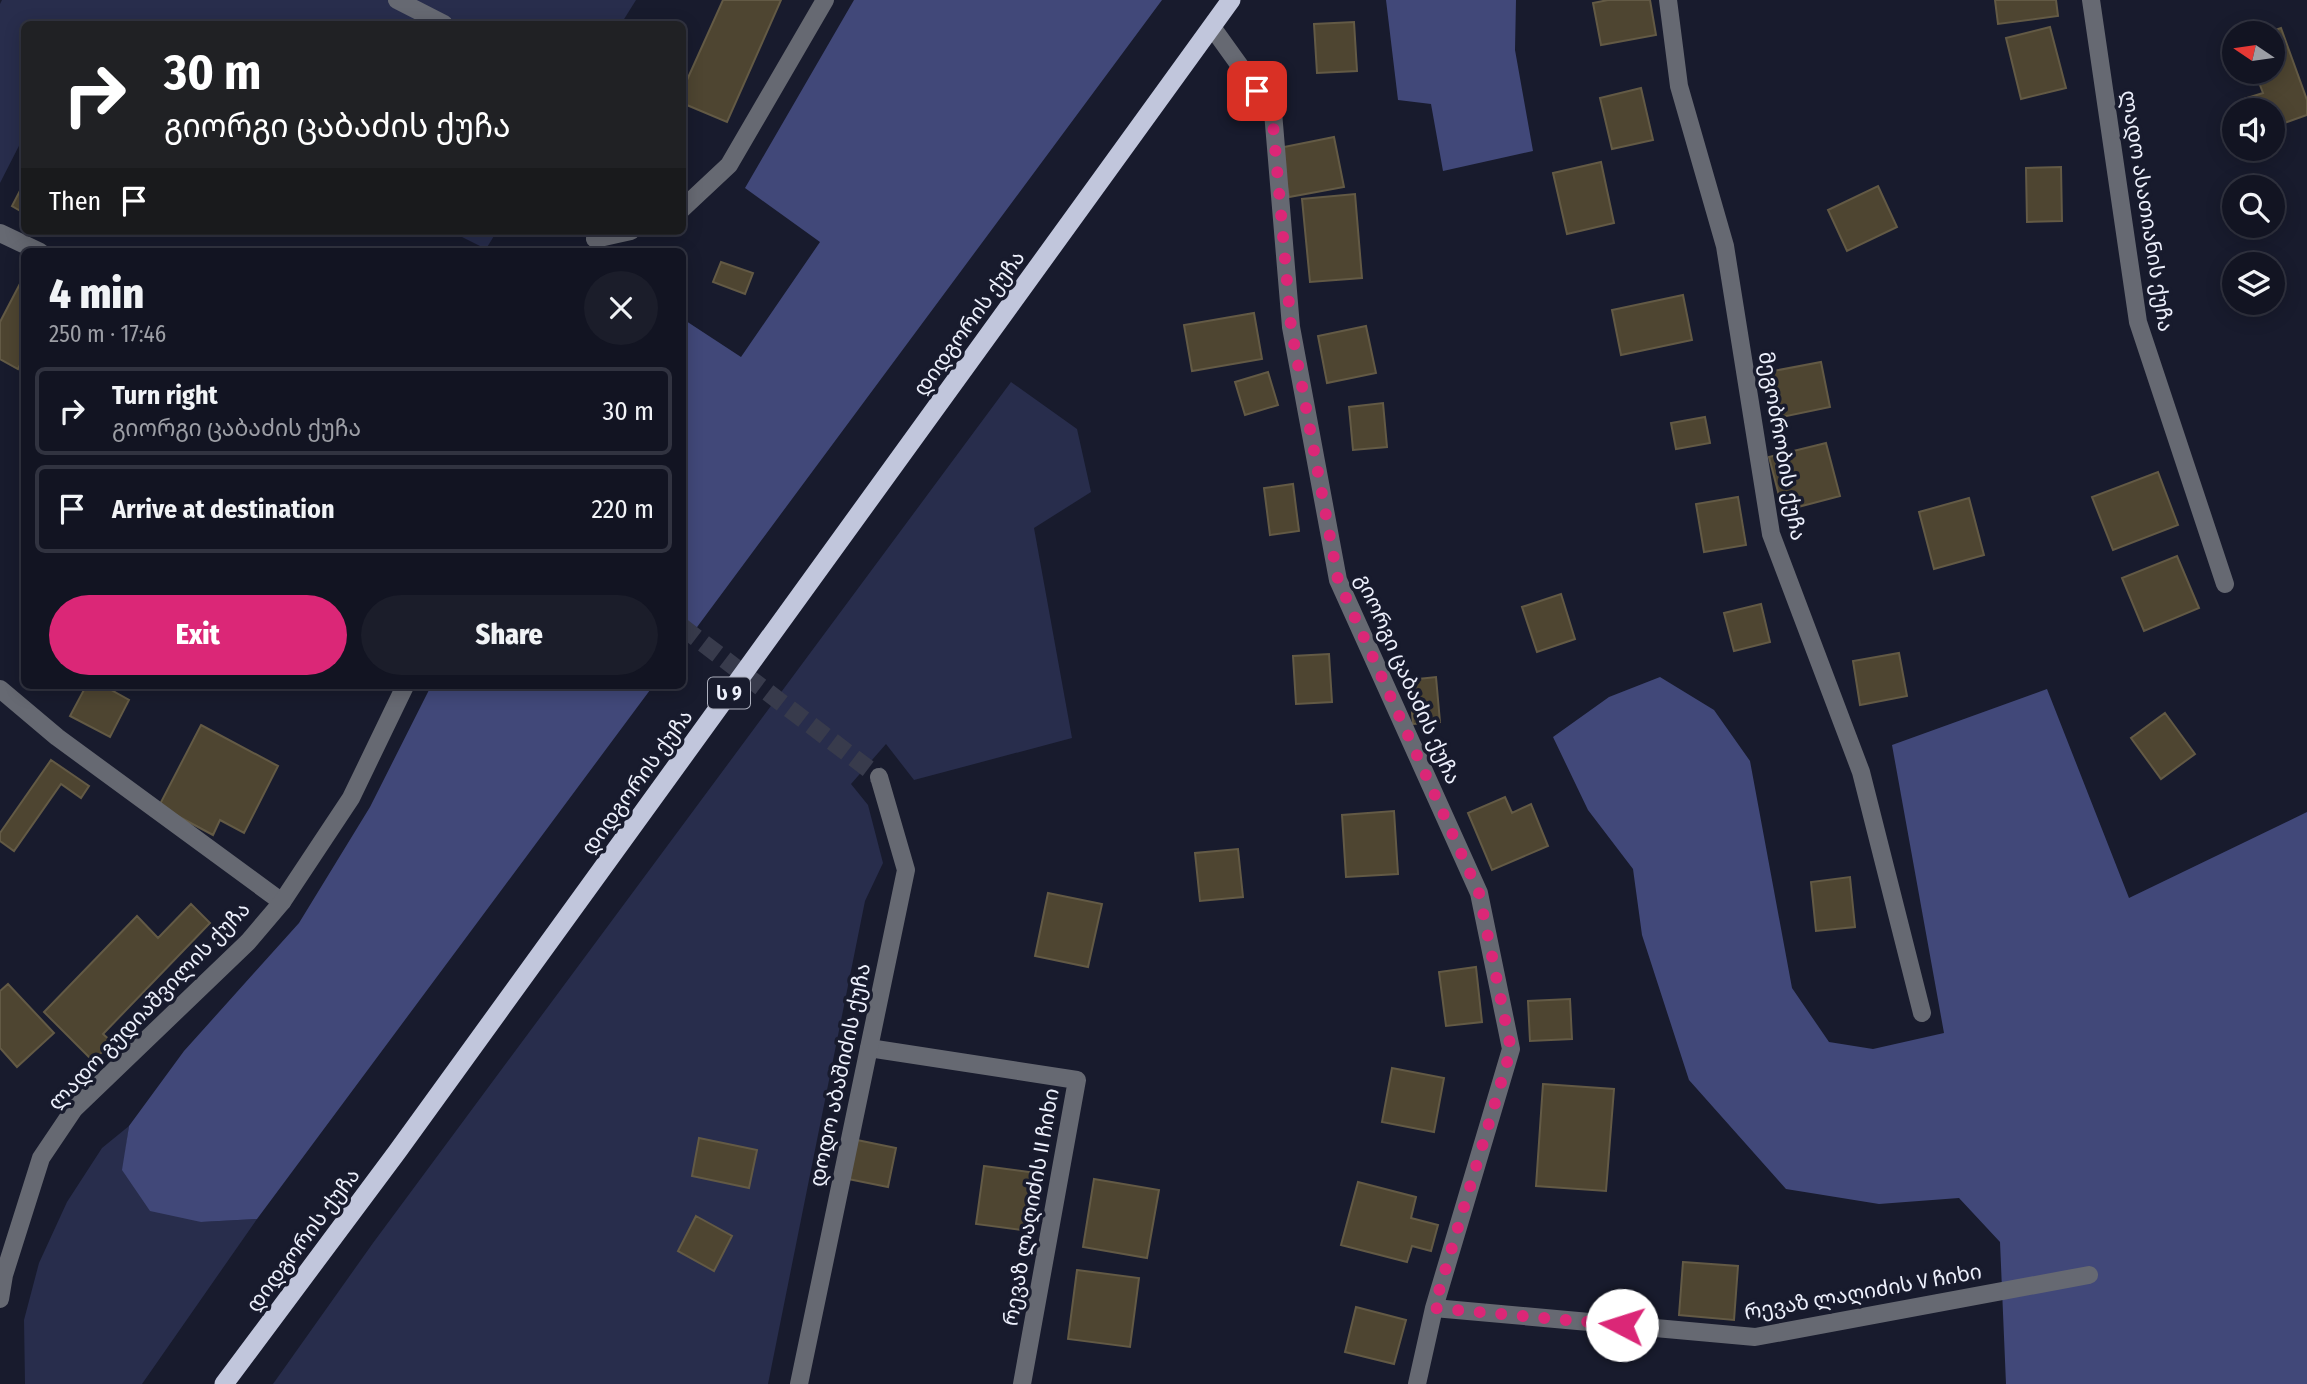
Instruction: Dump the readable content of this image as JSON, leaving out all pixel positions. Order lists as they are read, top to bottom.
{
  "streets": {
    "highway": ["დიდგორის ქუჩა", "ს 9"],
    "street": [
      "ლადო ასათიანის ქუჩა",
      "მეგობრობის ქუჩა",
      "გიორგი ცაბაძის ქუჩა",
      "ლადო გუდიაშვილის ქუჩა",
      "დოდო აბაშიძის ქუჩა",
      "რევაზ ლაღიძის II ჩიხი",
      "რევაზ ლაღიძის V ჩიხი"
    ]
  },
  "crossings": [
    ["დიდგორის ქუჩა", "გიორგი ცაბაძის ქუჩა"],
    ["გიორგი ცაბაძის ქუჩა", "რევაზ ლაღიძის V ჩიხი"],
    ["დოდო აბაშიძის ქუჩა", "რევაზ ლაღიძის II ჩიხი"]
  ],
  "north": "left",
  "page": {
    "turn": ["30 m", "გიორგი ცაბაძის ქუჩა"],
    "then": "Then",
    "heading": ["4 min", "250 m · 17:46"],
    "list": [
      {
        "name": "Turn right",
        "note": "გიორგი ცაბაძის ქუჩა",
        "value": "30 m"
      },
      {
        "name": "Arrive at destination",
        "value": "220 m"
      }
    ],
    "buttons": ["Exit", "Share"]
  }
}
